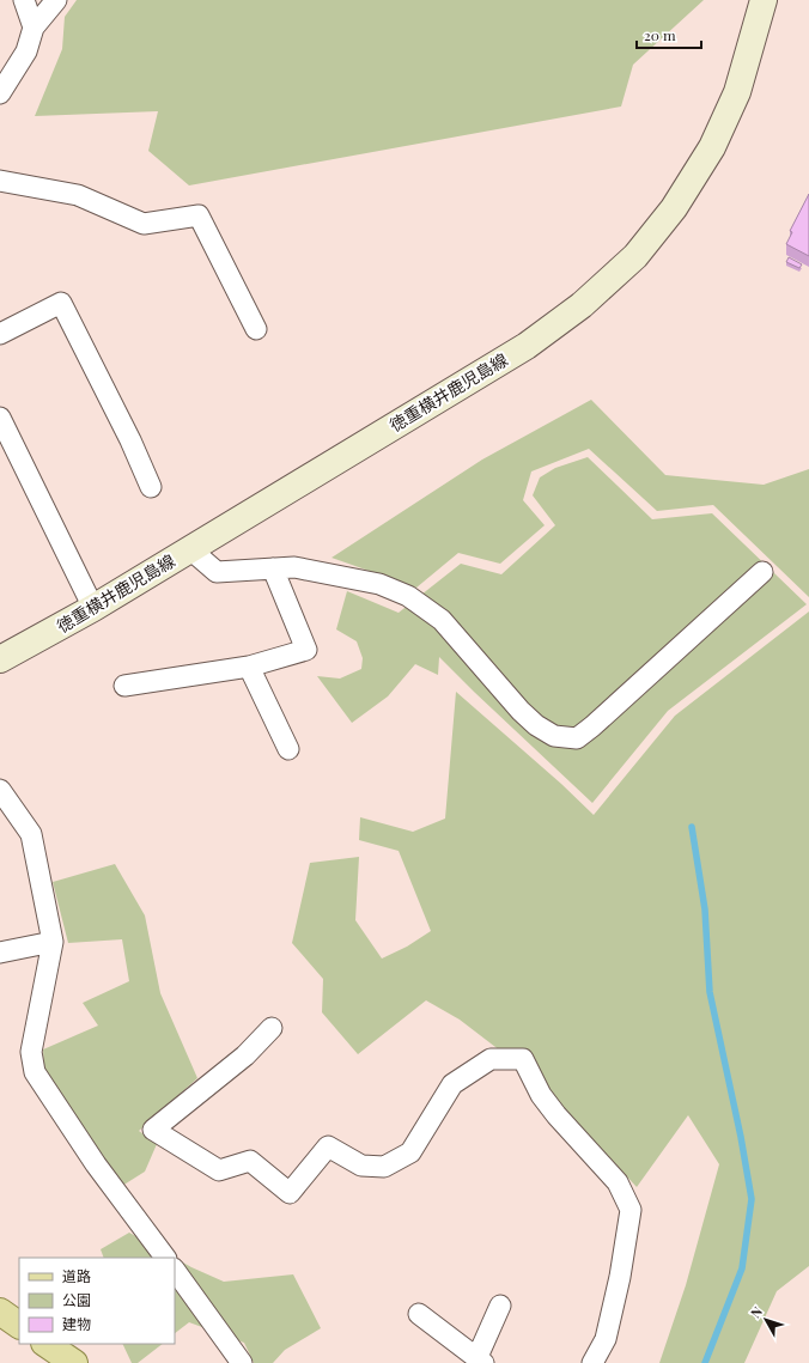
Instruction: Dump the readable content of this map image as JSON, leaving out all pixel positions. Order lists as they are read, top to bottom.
{
  "streets": {
    "main road": ["徳重横井鹿児島線"]
  },
  "legend": ["道路", "公園", "建物"],
  "scale_bar": "20 m",
  "north": "top left"
}
